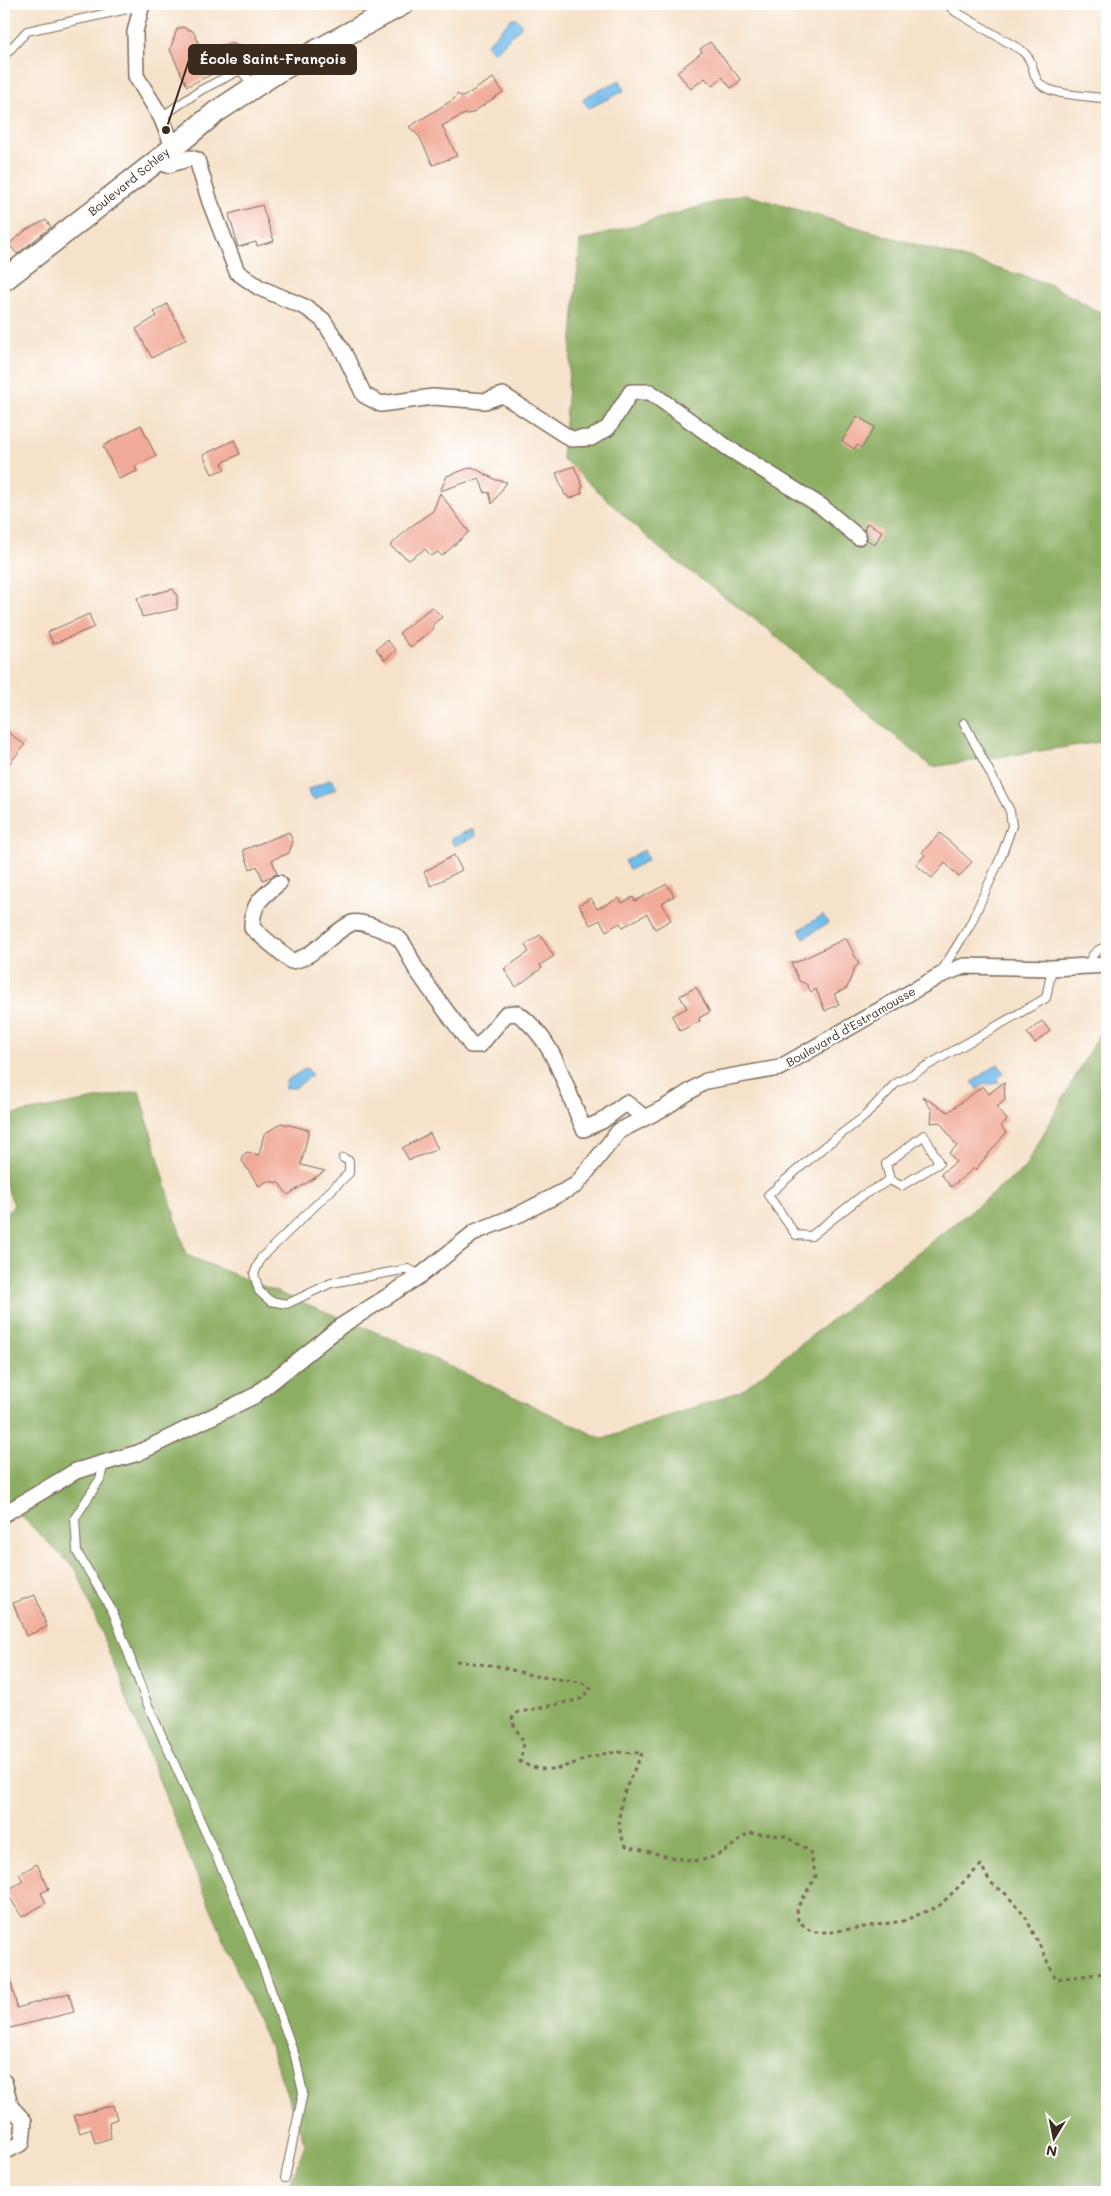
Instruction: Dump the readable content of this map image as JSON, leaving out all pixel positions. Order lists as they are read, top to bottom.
{
  "streets": {
    "main road": ["Boulevard Schley"],
    "street": ["Boulevard d'Estramousse"]
  },
  "places": ["École Saint-François"],
  "north": "bottom"
}
